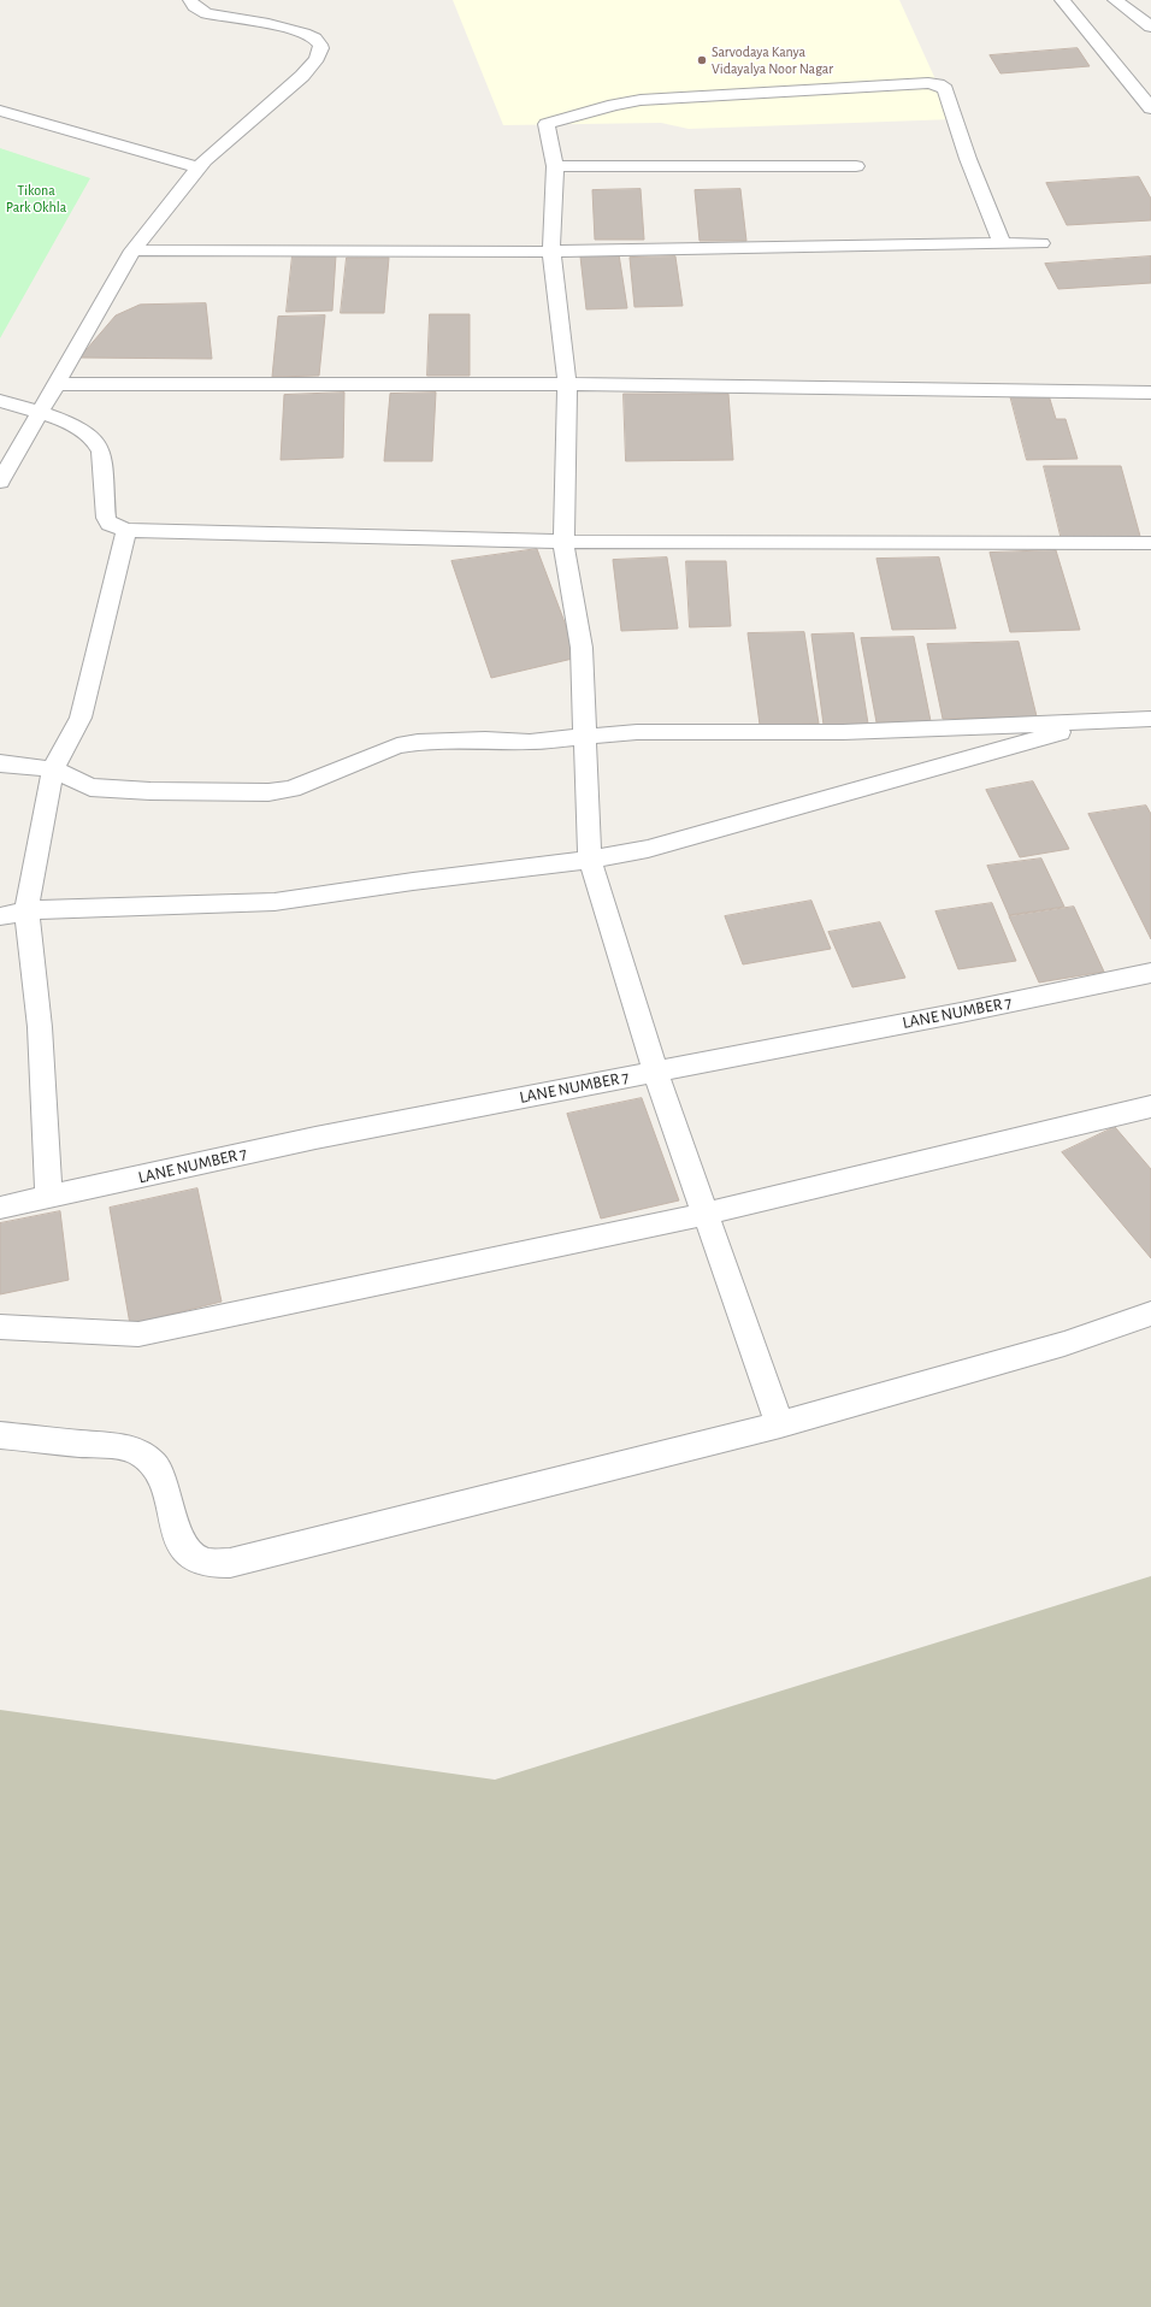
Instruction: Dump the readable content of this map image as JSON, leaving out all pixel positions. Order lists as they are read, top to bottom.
{
  "streets": {
    "street": ["LANE NUMBER 7"]
  },
  "parks": ["Tikona Park Okhla"],
  "places": ["Sarvodaya Kanya Vidayalya Noor Nagar"]
}
